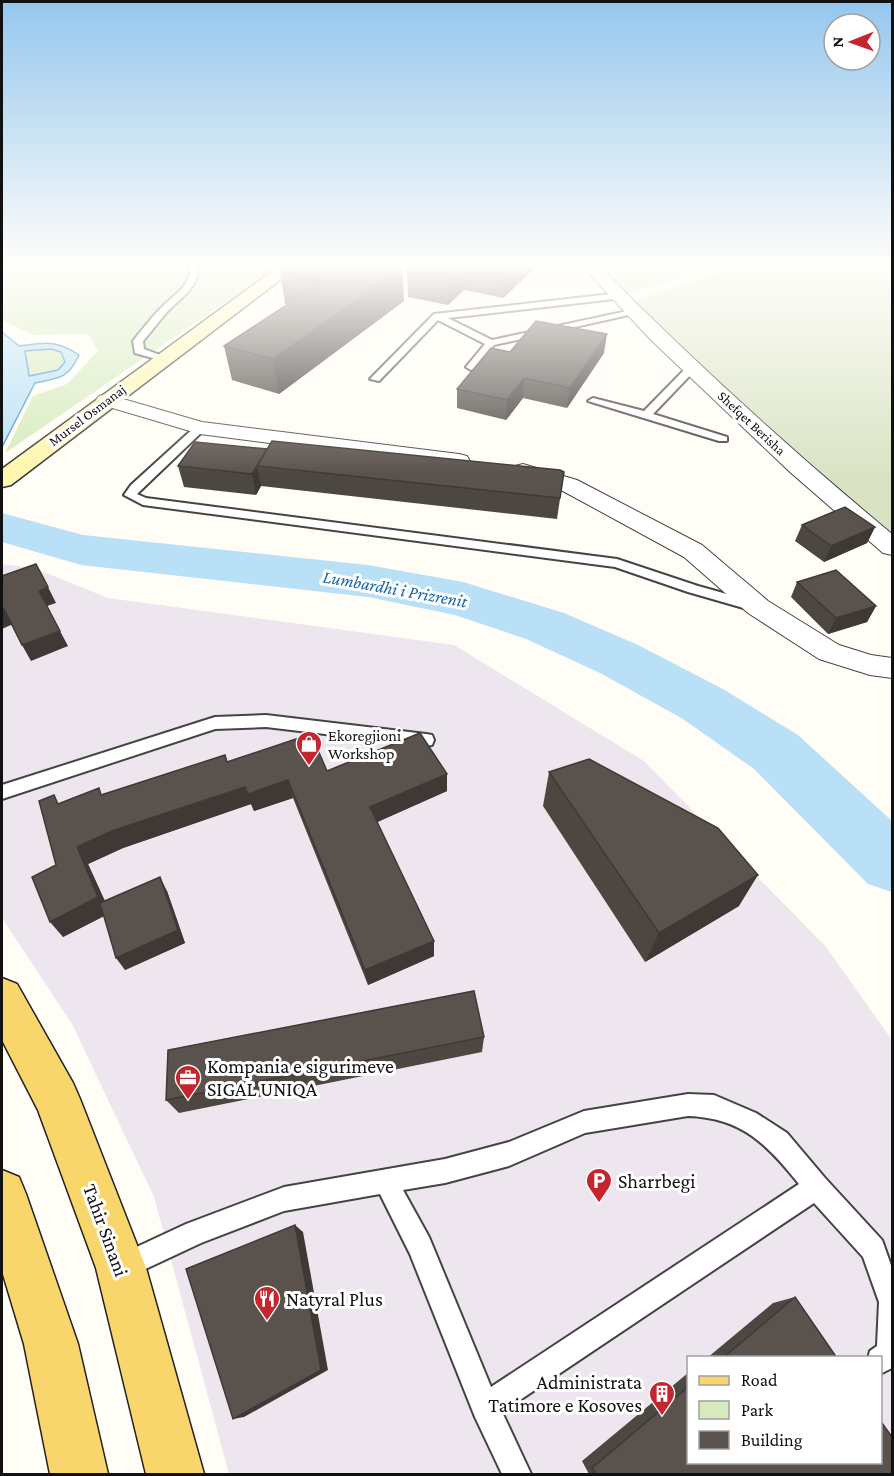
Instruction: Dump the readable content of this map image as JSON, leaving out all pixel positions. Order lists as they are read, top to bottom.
{
  "streets": {
    "main road": ["Tahir Sinani"],
    "street": ["Mursel Osmanaj", "Shefqet Berisha"]
  },
  "water": ["Lumbardhi i Prizrenit"],
  "places": {
    "shop": ["Ekoregjioni Workshop"],
    "office": ["Kompania e sigurimeve SIGAL UNIQA"],
    "parking": ["Sharrbegi"],
    "restaurant": ["Natyral Plus"],
    "building": ["Administrata Tatimore e Kosoves"]
  },
  "legend": ["Road", "Park", "Building"],
  "north": "left"
}
